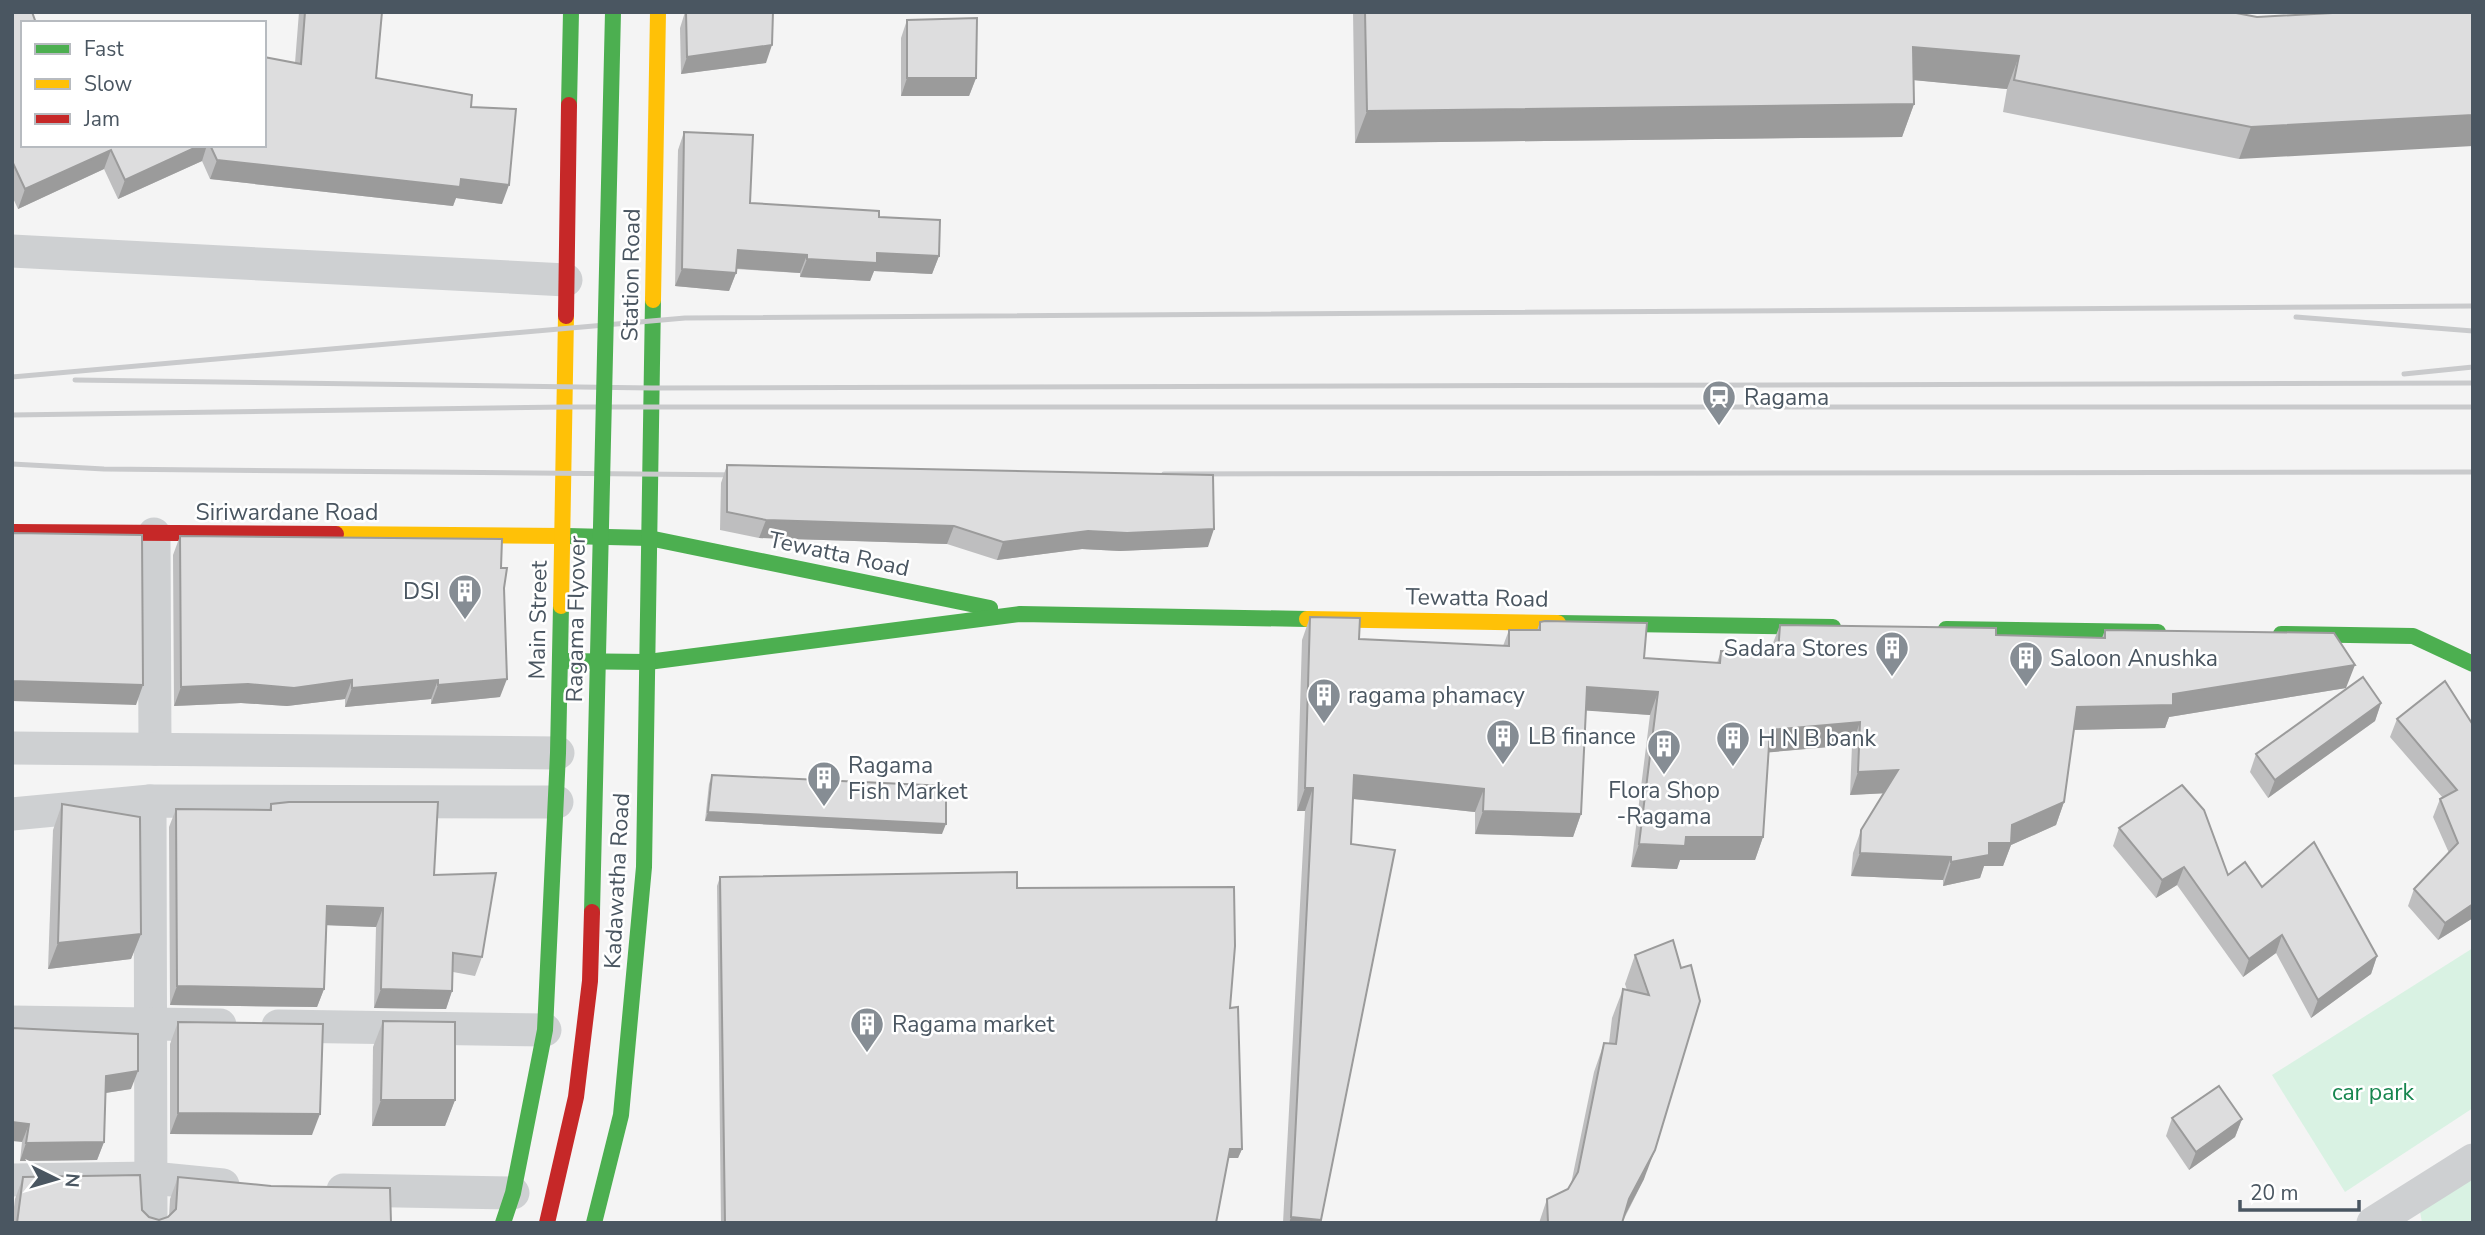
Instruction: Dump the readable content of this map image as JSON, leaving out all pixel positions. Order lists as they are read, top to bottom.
{
  "streets": {
    "main road": [
      "Station Road",
      "Siriwardane Road",
      "Tewatta Road",
      "Ragama Flyover",
      "Main Street",
      "Kadawatha Road"
    ]
  },
  "crossings": [
    ["Station Road", "Siriwardane Road"],
    ["Station Road", "Tewatta Road"],
    ["Station Road", "Kadawatha Road"],
    ["Siriwardane Road", "Tewatta Road"],
    ["Siriwardane Road", "Main Street"],
    ["Siriwardane Road", "Kadawatha Road"],
    ["Tewatta Road", "Main Street"],
    ["Tewatta Road", "Kadawatha Road"]
  ],
  "parks": ["car park"],
  "places": {
    "station": ["Ragama"],
    "building": [
      "DSI",
      "Sadara Stores",
      "Saloon Anushka",
      "ragama phamacy",
      "LB finance",
      "H N B bank",
      "Flora Shop -Ragama",
      "Ragama Fish Market",
      "Ragama market"
    ]
  },
  "legend": ["Fast", "Slow", "Jam"],
  "scale_bar": "20 m",
  "north": "right"
}
